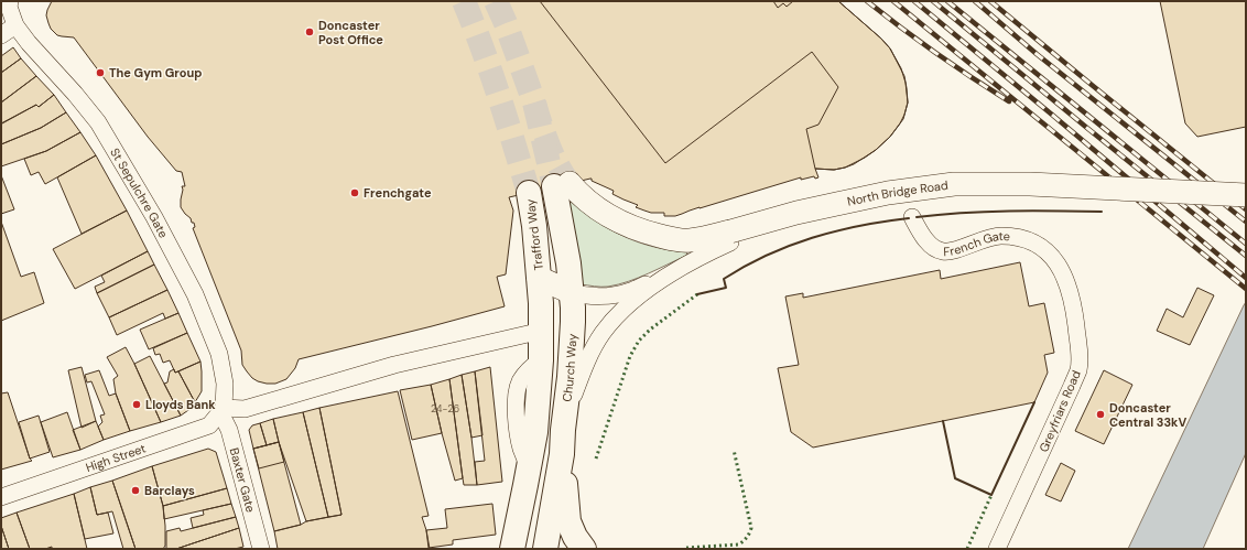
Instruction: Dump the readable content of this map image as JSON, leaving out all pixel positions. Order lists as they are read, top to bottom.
{
  "streets": {
    "highway": ["Trafford Way", "Church Way"],
    "street": [
      "St Sepulchre Gate",
      "North Bridge Road",
      "French Gate",
      "Greyfriars Road",
      "High Street",
      "Baxter Gate"
    ]
  },
  "crossings": [
    ["St Sepulchre Gate", "High Street"],
    ["St Sepulchre Gate", "Baxter Gate"],
    ["North Bridge Road", "Church Way"],
    ["French Gate", "Greyfriars Road"],
    ["High Street", "Baxter Gate"]
  ],
  "places": [
    "Doncaster Post Office",
    "The Gym Group",
    "Frenchgate",
    "Lloyds Bank",
    "Doncaster Central 33kV",
    "Barclays"
  ],
  "house_numbers": ["24-26"]
}
